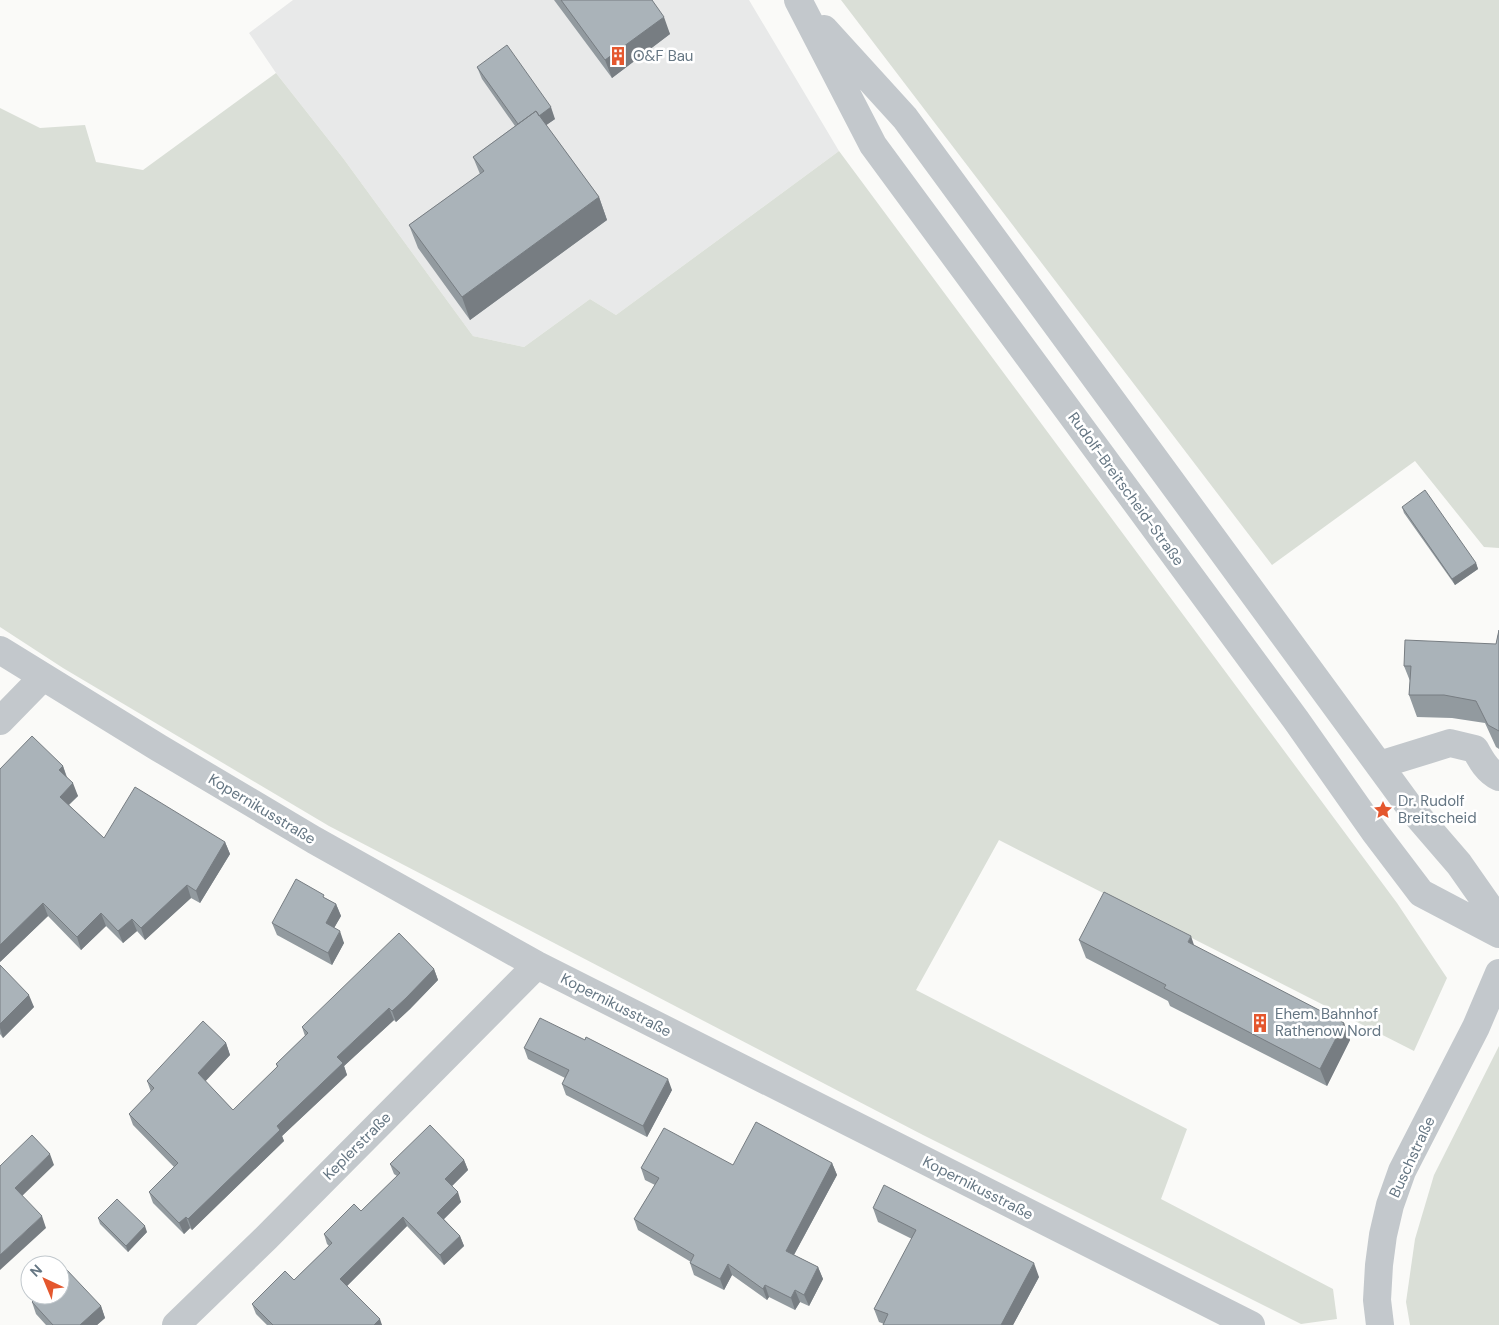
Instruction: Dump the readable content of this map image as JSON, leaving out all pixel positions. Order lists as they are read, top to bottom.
{
  "streets": {
    "street": [
      "Rudolf-Breitscheid-Straße",
      "Kopernikusstraße",
      "Keplerstraße",
      "Buschstraße"
    ]
  },
  "crossings": [
    ["Kopernikusstraße", "Keplerstraße"]
  ],
  "places": {
    "building": ["O&F Bau", "Ehem. Bahnhof Rathenow Nord"],
    "place": ["Dr. Rudolf Breitscheid"]
  },
  "north": "top left"
}
